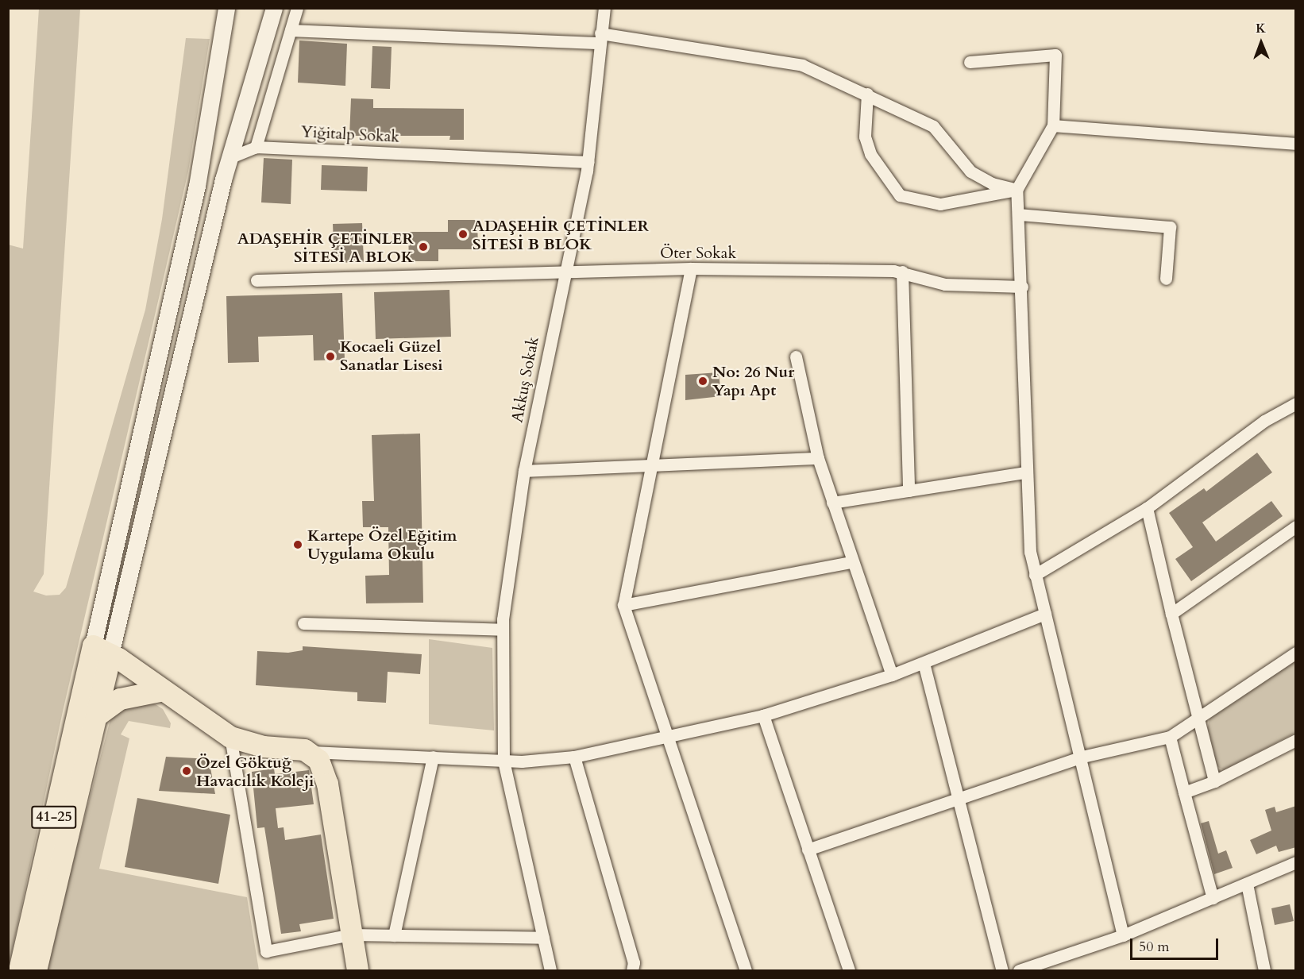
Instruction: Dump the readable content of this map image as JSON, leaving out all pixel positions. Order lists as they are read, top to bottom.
{
  "streets": {
    "highway": ["41-25"],
    "street": ["Yiğitalp Sokak", "Öter Sokak", "Akkuş Sokak"]
  },
  "crossings": [
    ["Yiğitalp Sokak", "Akkuş Sokak"],
    ["Öter Sokak", "Akkuş Sokak"]
  ],
  "places": [
    "ADAŞEHİR ÇETİNLER SİTESİ B BLOK",
    "ADAŞEHİR ÇETİNLER SİTESİ A BLOK",
    "Kocaeli Güzel Sanatlar Lisesi",
    "No: 26 Nur Yapı Apt",
    "Kartepe Özel Eğitim Uygulama Okulu",
    "Özel Göktuğ Havacılık Koleji"
  ],
  "scale_bar": "50 m",
  "north": "top"
}
